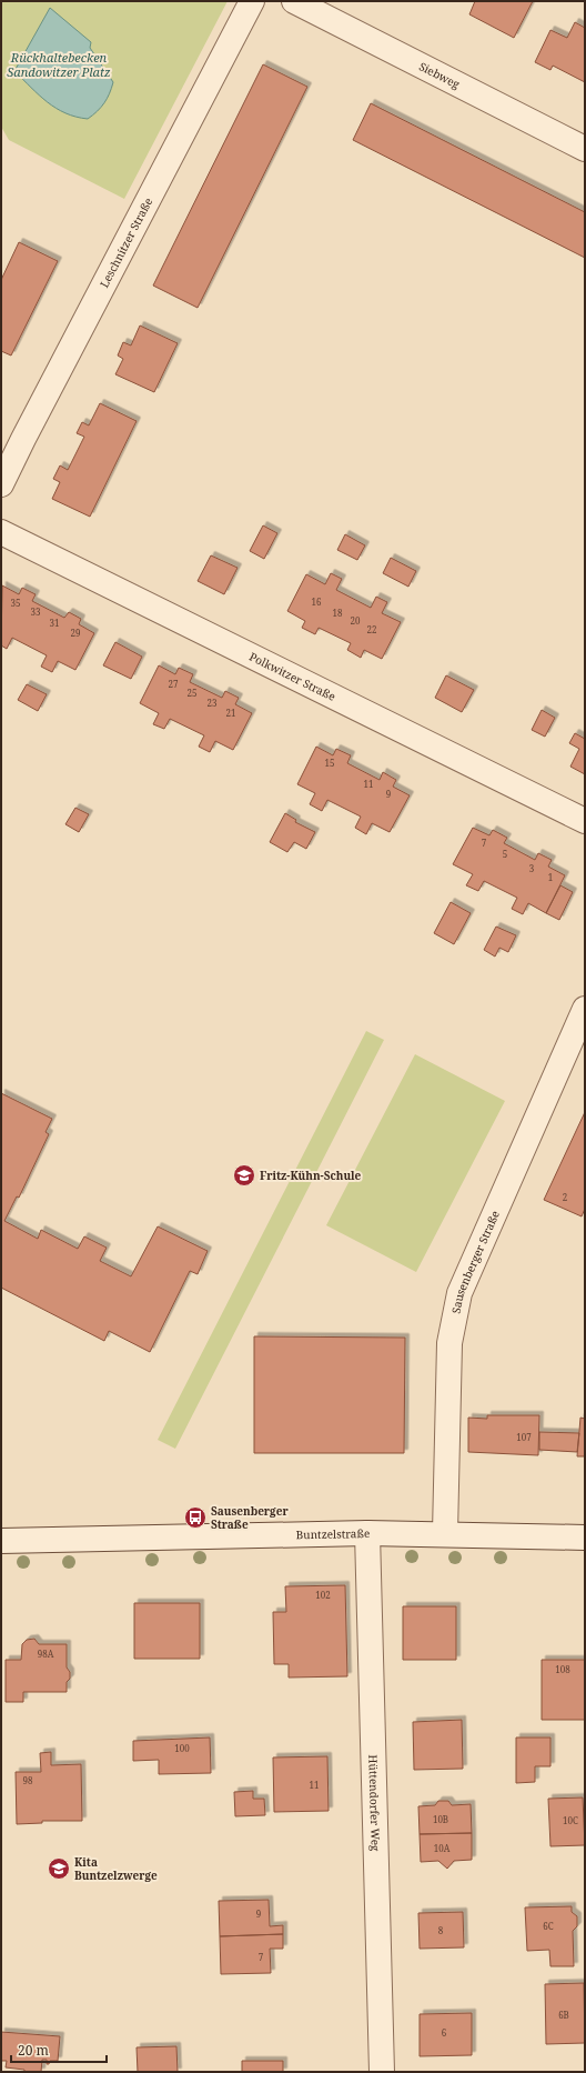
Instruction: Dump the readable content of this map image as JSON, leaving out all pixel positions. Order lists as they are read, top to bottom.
{
  "streets": {
    "street": [
      "Siebweg",
      "Leschnitzer Straße",
      "Polkwitzer Straße",
      "Sausenberger Straße",
      "Buntzelstraße",
      "Hüttendorfer Weg"
    ]
  },
  "crossings": [
    ["Sausenberger Straße", "Buntzelstraße"],
    ["Buntzelstraße", "Hüttendorfer Weg"]
  ],
  "water": ["Rückhaltebecken Sandowitzer Platz"],
  "places": {
    "school or university": ["Fritz-Kühn-Schule", "Kita Buntzelzwerge"],
    "bus stop": ["Sausenberger Straße"]
  },
  "house_numbers": [
    "16",
    "35",
    "33",
    "18",
    "20",
    "31",
    "22",
    "29",
    "27",
    "25",
    "23",
    "21",
    "15",
    "11",
    "9",
    "7",
    "5",
    "3",
    "1",
    "2",
    "107",
    "102",
    "98A",
    "108",
    "100",
    "98",
    "11",
    "10B",
    "10C",
    "10A",
    "9",
    "6C",
    "8",
    "7",
    "6B",
    "6"
  ],
  "scale_bar": "20 m"
}
